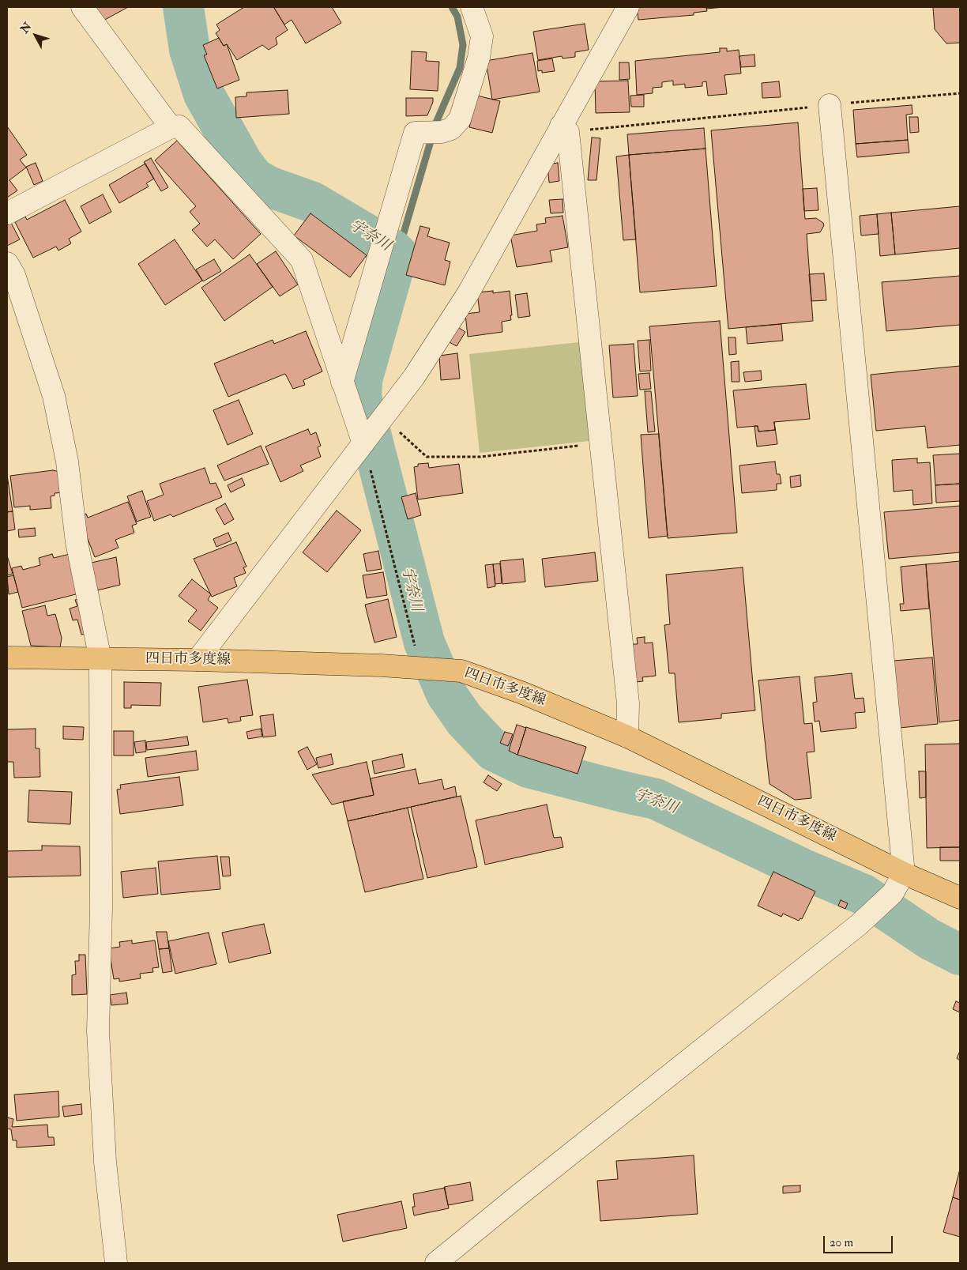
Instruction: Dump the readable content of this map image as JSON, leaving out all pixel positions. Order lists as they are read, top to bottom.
{
  "streets": {
    "main road": ["四日市多度線"]
  },
  "water": ["宇奈川"],
  "scale_bar": "20 m",
  "north": "top left"
}
